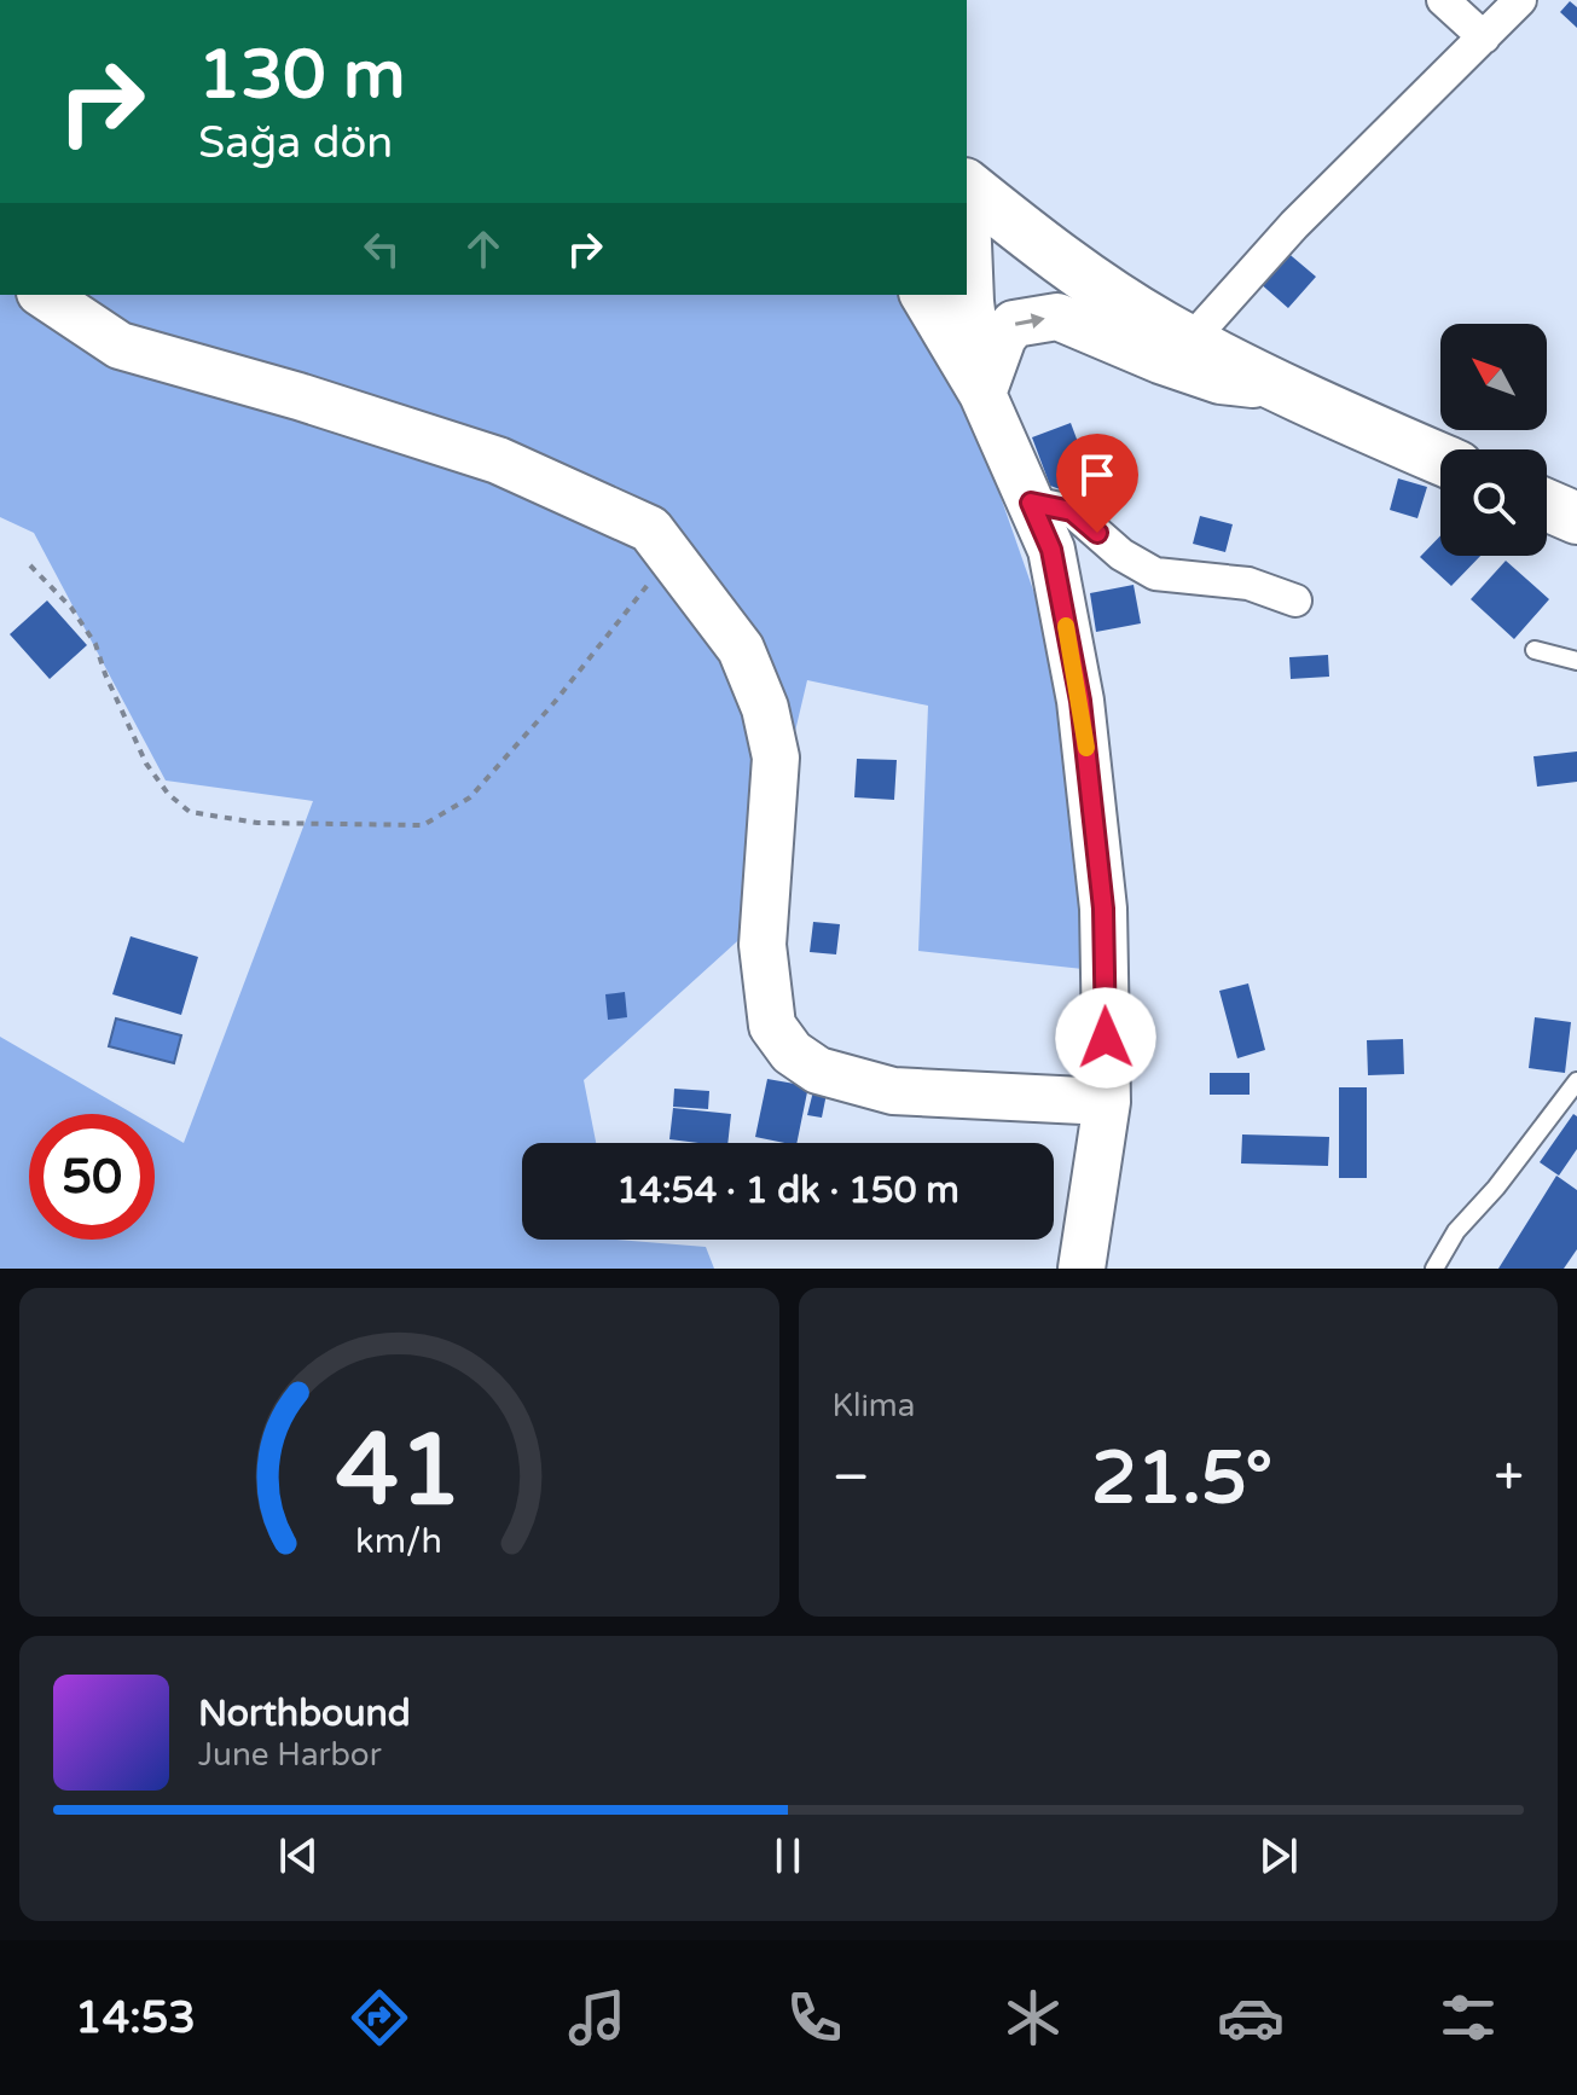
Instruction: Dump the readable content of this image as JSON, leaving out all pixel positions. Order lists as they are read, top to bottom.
{
  "north": "top left",
  "page": {
    "turn": ["130 m", "Sağa dön"],
    "limit": "50",
    "trip": "14:54 · 1 dk · 150 m",
    "tile": "Klima",
    "heat": ["−", "21.5°", "+"],
    "song": ["Northbound", "June Harbor"],
    "tabs": "14:53",
    "gauge": ["41", "km/h"]
  }
}
